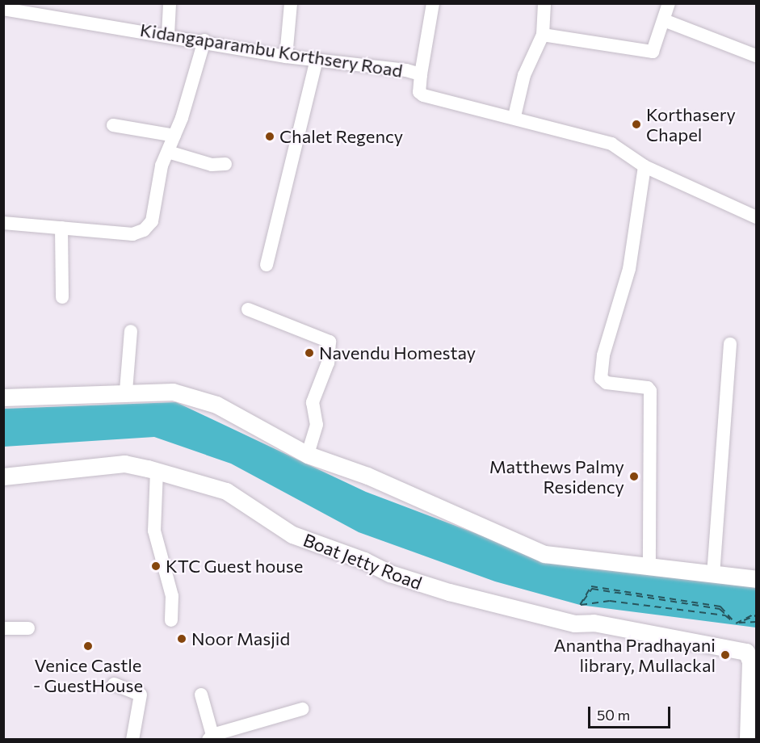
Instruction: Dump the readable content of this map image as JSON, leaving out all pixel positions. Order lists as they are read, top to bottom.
{
  "streets": {
    "main road": ["Boat Jetty Road"],
    "street": ["Kidangaparambu Korthsery Road"]
  },
  "places": [
    "Korthasery Chapel",
    "Chalet Regency",
    "Navendu Homestay",
    "Matthews Palmy Residency",
    "KTC Guest house",
    "Noor Masjid",
    "Venice Castle - GuestHouse",
    "Anantha Pradhayani library, Mullackal"
  ],
  "scale_bar": "50 m"
}
